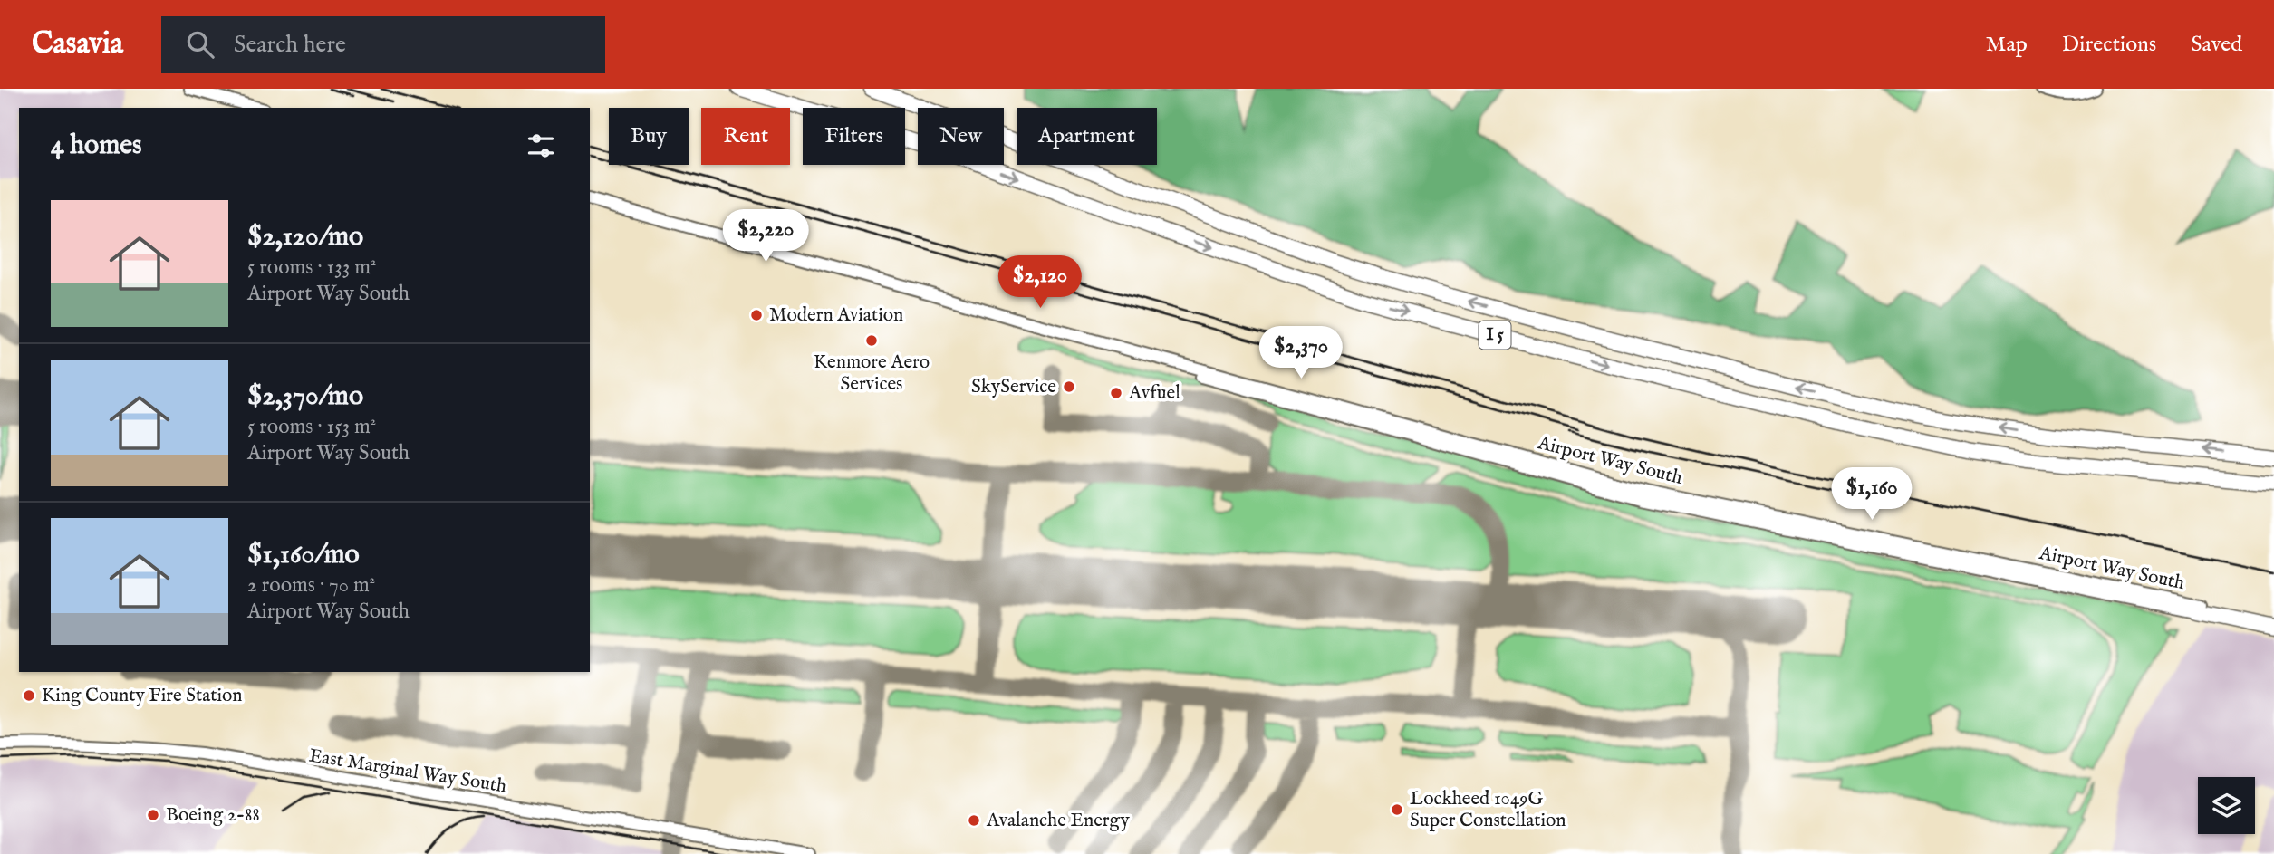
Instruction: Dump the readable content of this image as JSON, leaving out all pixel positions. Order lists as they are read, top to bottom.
{
  "streets": {
    "highway": ["I 5"],
    "main road": ["Airport Way South", "East Marginal Way South"]
  },
  "places": [
    "Modern Aviation",
    "Kenmore Aero Services",
    "SkyService",
    "Avfuel",
    "King County Fire Station",
    "Lockheed 1049G Super Constellation",
    "Boeing 2-88",
    "Avalanche Energy"
  ],
  "page": {
    "header": "Casavia",
    "search": "Search here",
    "nav": ["Map", "Directions", "Saved"],
    "chip": [
      "Buy",
      "Rent",
      "Filters",
      "New",
      "Apartment"
    ],
    "heading": "4 homes",
    "list": [
      {
        "name": "$2,120/mo",
        "note": "5 rooms · 133 m² · Airport Way South"
      },
      {
        "name": "$2,370/mo",
        "note": "5 rooms · 153 m² · Airport Way South"
      },
      {
        "name": "$1,160/mo",
        "note": "2 rooms · 70 m² · Airport Way South"
      }
    ],
    "price": [
      "$2,220",
      "$2,120",
      "$2,370",
      "$1,160"
    ]
  }
}
